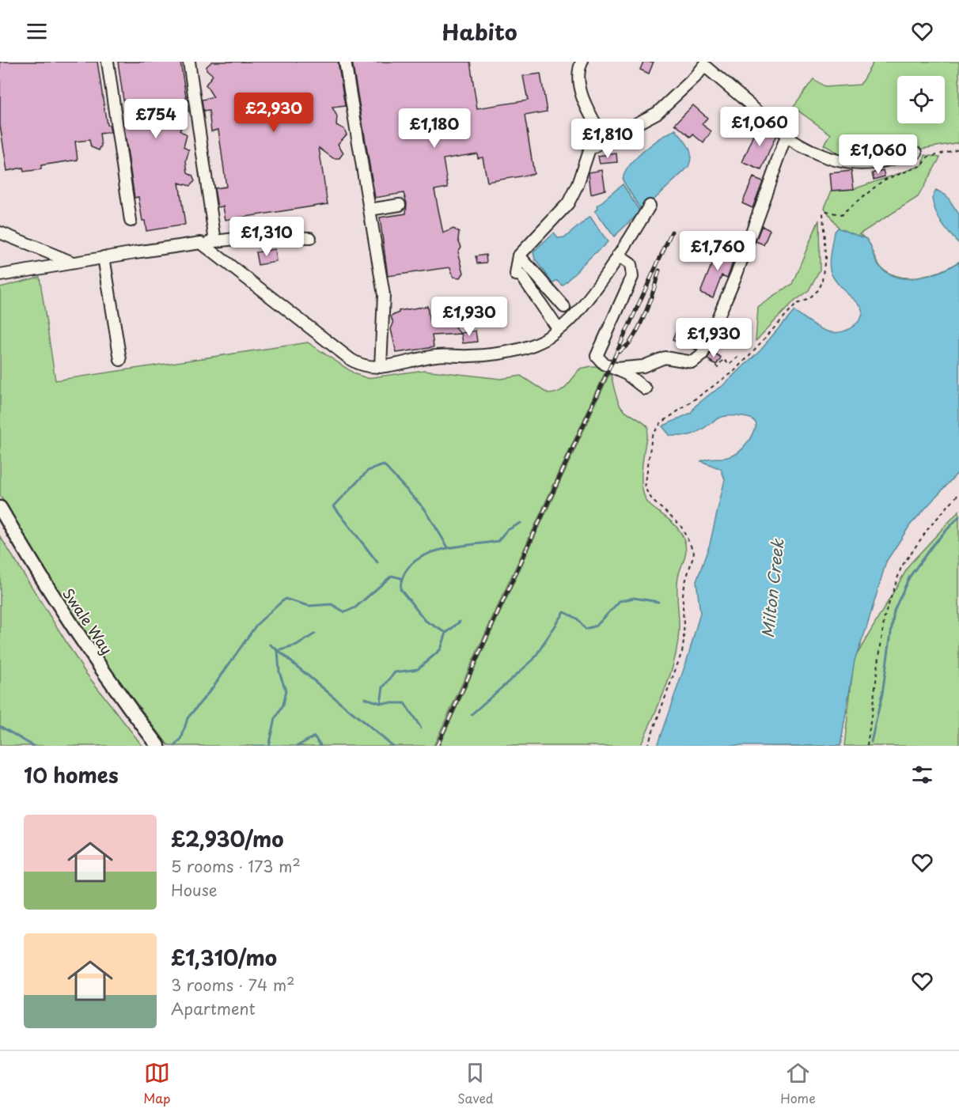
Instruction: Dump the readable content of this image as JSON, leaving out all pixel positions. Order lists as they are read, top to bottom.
{
  "streets": {
    "main road": ["Swale Way"]
  },
  "water": ["Milton Creek"],
  "page": {
    "header": "Habito",
    "price": [
      "£2,930",
      "£754",
      "£1,060",
      "£1,180",
      "£1,810",
      "£1,060",
      "£1,310",
      "£1,760",
      "£1,930",
      "£1,930"
    ],
    "heading": "10 homes",
    "list": [
      {
        "name": "£2,930/mo",
        "note": "5 rooms · 173 m² · House"
      },
      {
        "name": "£1,310/mo",
        "note": "3 rooms · 74 m² · Apartment"
      }
    ],
    "tabs": ["Map", "Saved", "Home"]
  }
}
